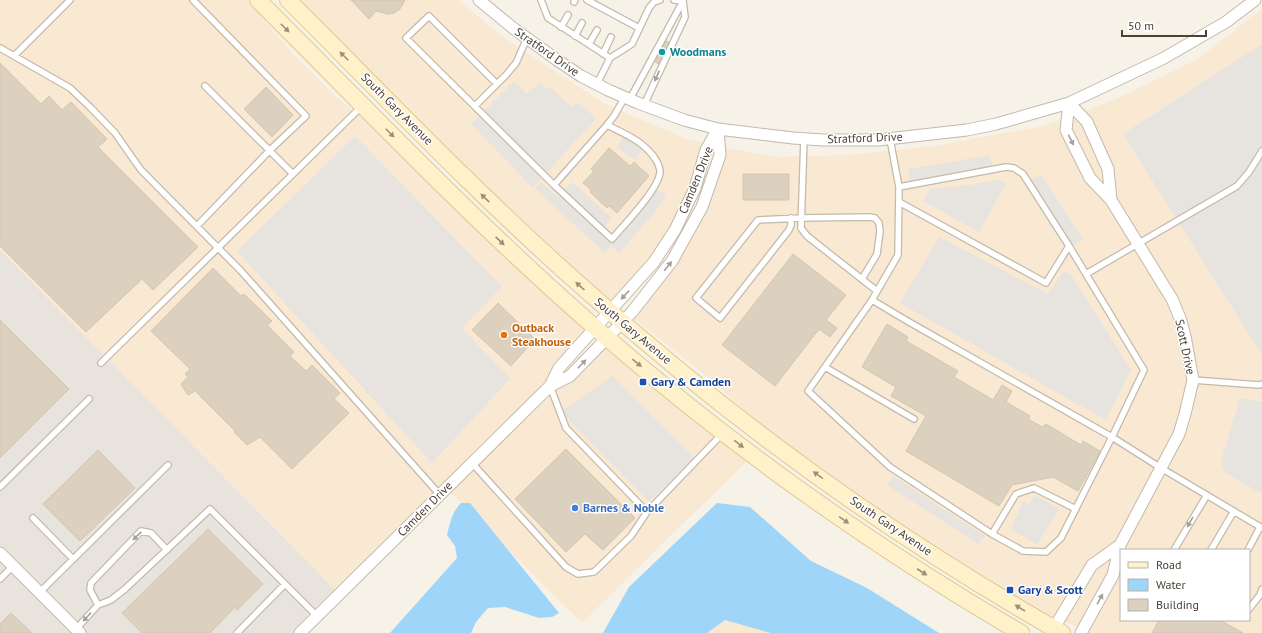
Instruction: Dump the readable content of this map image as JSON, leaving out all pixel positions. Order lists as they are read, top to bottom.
{
  "streets": {
    "main road": ["South Gary Avenue"],
    "street": ["Stratford Drive", "Camden Drive", "Scott Drive"]
  },
  "crossings": [
    ["Stratford Drive", "Camden Drive"],
    ["Stratford Drive", "Scott Drive"],
    ["South Gary Avenue", "Camden Drive"],
    ["South Gary Avenue", "Scott Drive"]
  ],
  "places": {
    "other": ["Woodmans", "Outback Steakhouse", "Barnes & Noble"],
    "transit": ["Gary & Camden", "Gary & Scott"]
  },
  "legend": ["Road", "Water", "Building"],
  "scale_bar": "50 m"
}
